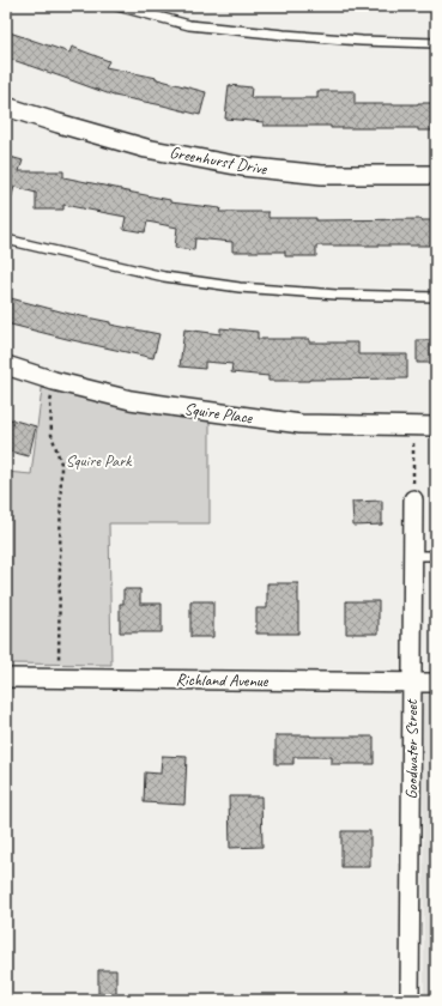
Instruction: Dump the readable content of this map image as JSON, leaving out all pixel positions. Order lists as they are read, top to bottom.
{
  "streets": {
    "street": [
      "Greenhurst Drive",
      "Squire Place",
      "Richland Avenue",
      "Goodwater Street"
    ]
  },
  "crossings": [
    ["Richland Avenue", "Goodwater Street"]
  ],
  "parks": ["Squire Park"]
}
